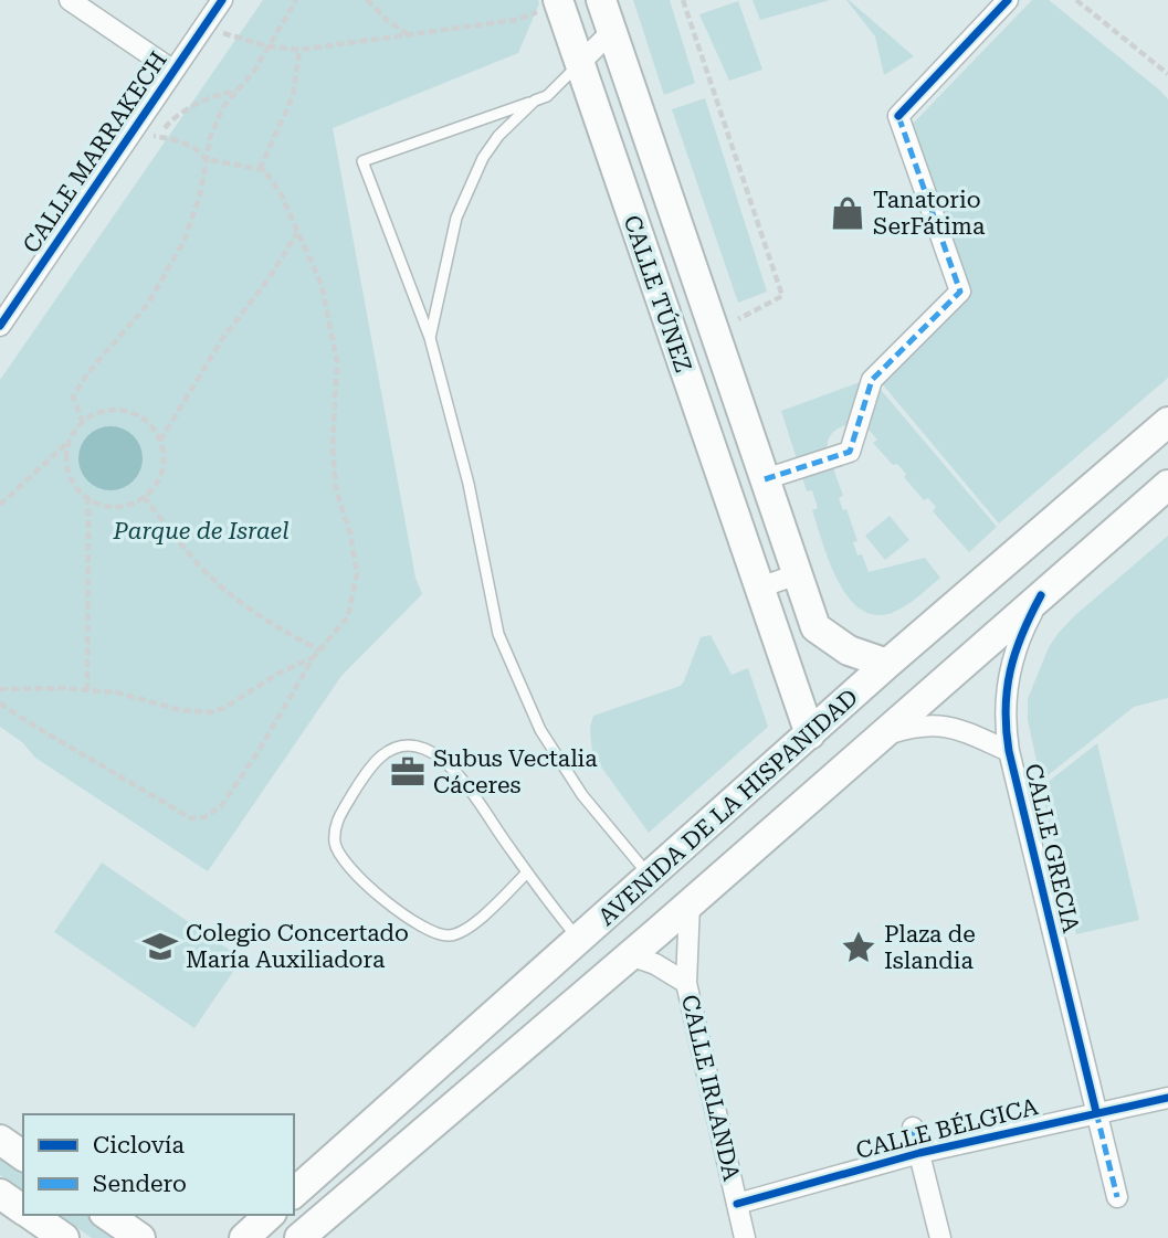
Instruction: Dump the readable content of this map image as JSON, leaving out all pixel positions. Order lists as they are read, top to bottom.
{
  "streets": {
    "main road": ["CALLE TÚNEZ", "AVENIDA DE LA HISPANIDAD"],
    "street": [
      "CALLE MARRAKECH",
      "CALLE GRECIA",
      "CALLE IRLANDA",
      "CALLE BÉLGICA"
    ]
  },
  "crossings": [
    ["CALLE TÚNEZ", "AVENIDA DE LA HISPANIDAD"],
    ["AVENIDA DE LA HISPANIDAD", "CALLE GRECIA"],
    ["AVENIDA DE LA HISPANIDAD", "CALLE IRLANDA"],
    ["CALLE GRECIA", "CALLE BÉLGICA"],
    ["CALLE IRLANDA", "CALLE BÉLGICA"]
  ],
  "parks": ["Parque de Israel"],
  "places": {
    "shop": ["Tanatorio SerFátima"],
    "office": ["Subus Vectalia Cáceres"],
    "school or university": ["Colegio Concertado María Auxiliadora"],
    "place": ["Plaza de Islandia"]
  },
  "legend": ["Ciclovía", "Sendero"]
}
